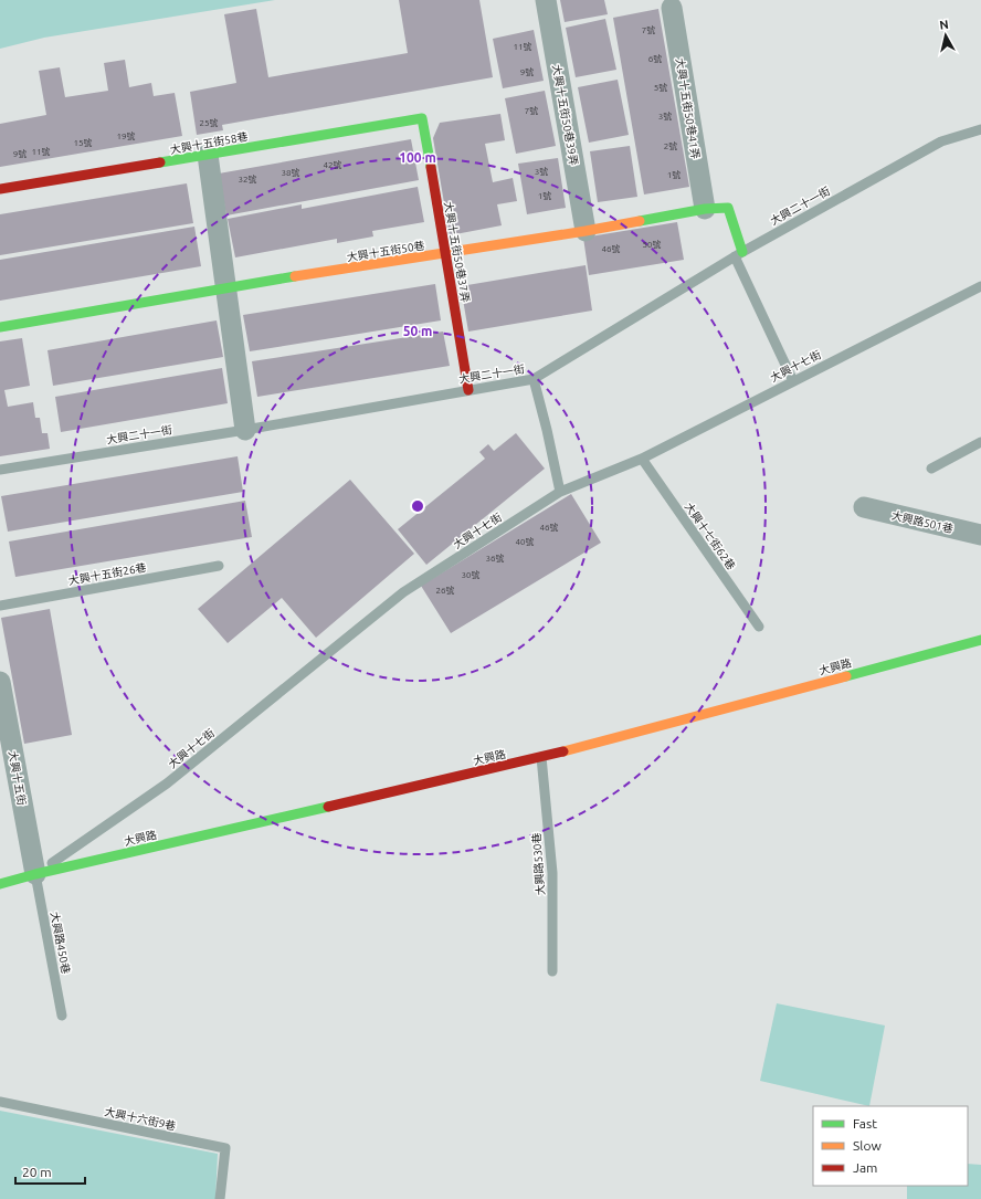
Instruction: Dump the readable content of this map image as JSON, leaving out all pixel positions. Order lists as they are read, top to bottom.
{
  "streets": {
    "street": [
      "大興十五街50巷41弄",
      "大興十五街50巷39弄",
      "大興十五街58巷",
      "大興十五街50巷",
      "大興十五街50巷37弄",
      "大興路501巷",
      "大興路",
      "大興十五街"
    ],
    "lane": [
      "大興二十一街",
      "大興十七街",
      "大興十七街62巷",
      "大興十五街26巷",
      "大興路530巷",
      "大興路450巷",
      "大興十六街9巷"
    ]
  },
  "crossings": [
    ["大興十五街50巷41弄", "大興十五街50巷"],
    ["大興十五街50巷39弄", "大興十五街50巷"],
    ["大興十五街58巷", "大興十五街50巷37弄"],
    ["大興二十一街", "大興十五街50巷"],
    ["大興二十一街", "大興十五街50巷37弄"],
    ["大興十五街50巷", "大興十五街50巷37弄"],
    ["大興十七街", "大興十七街62巷"],
    ["大興十七街", "大興路"],
    ["大興十七街", "大興十五街"],
    ["大興十七街", "大興路450巷"],
    ["大興路", "大興十五街"],
    ["大興路", "大興路530巷"],
    ["大興路", "大興路450巷"],
    ["大興十五街", "大興路450巷"]
  ],
  "house_numbers": [
    "7號",
    "11號",
    "6號",
    "9號",
    "5號",
    "7號",
    "3號",
    "25號",
    "19號",
    "15號",
    "2號",
    "11號",
    "9號",
    "42號",
    "3號",
    "38號",
    "1號",
    "32號",
    "1號",
    "50號",
    "46號",
    "46號",
    "40號",
    "36號",
    "30號",
    "26號"
  ],
  "legend": ["Fast", "Slow", "Jam"],
  "scale_bar": "20 m",
  "north": "top",
  "rings": ["100 m", "50 m"]
}
